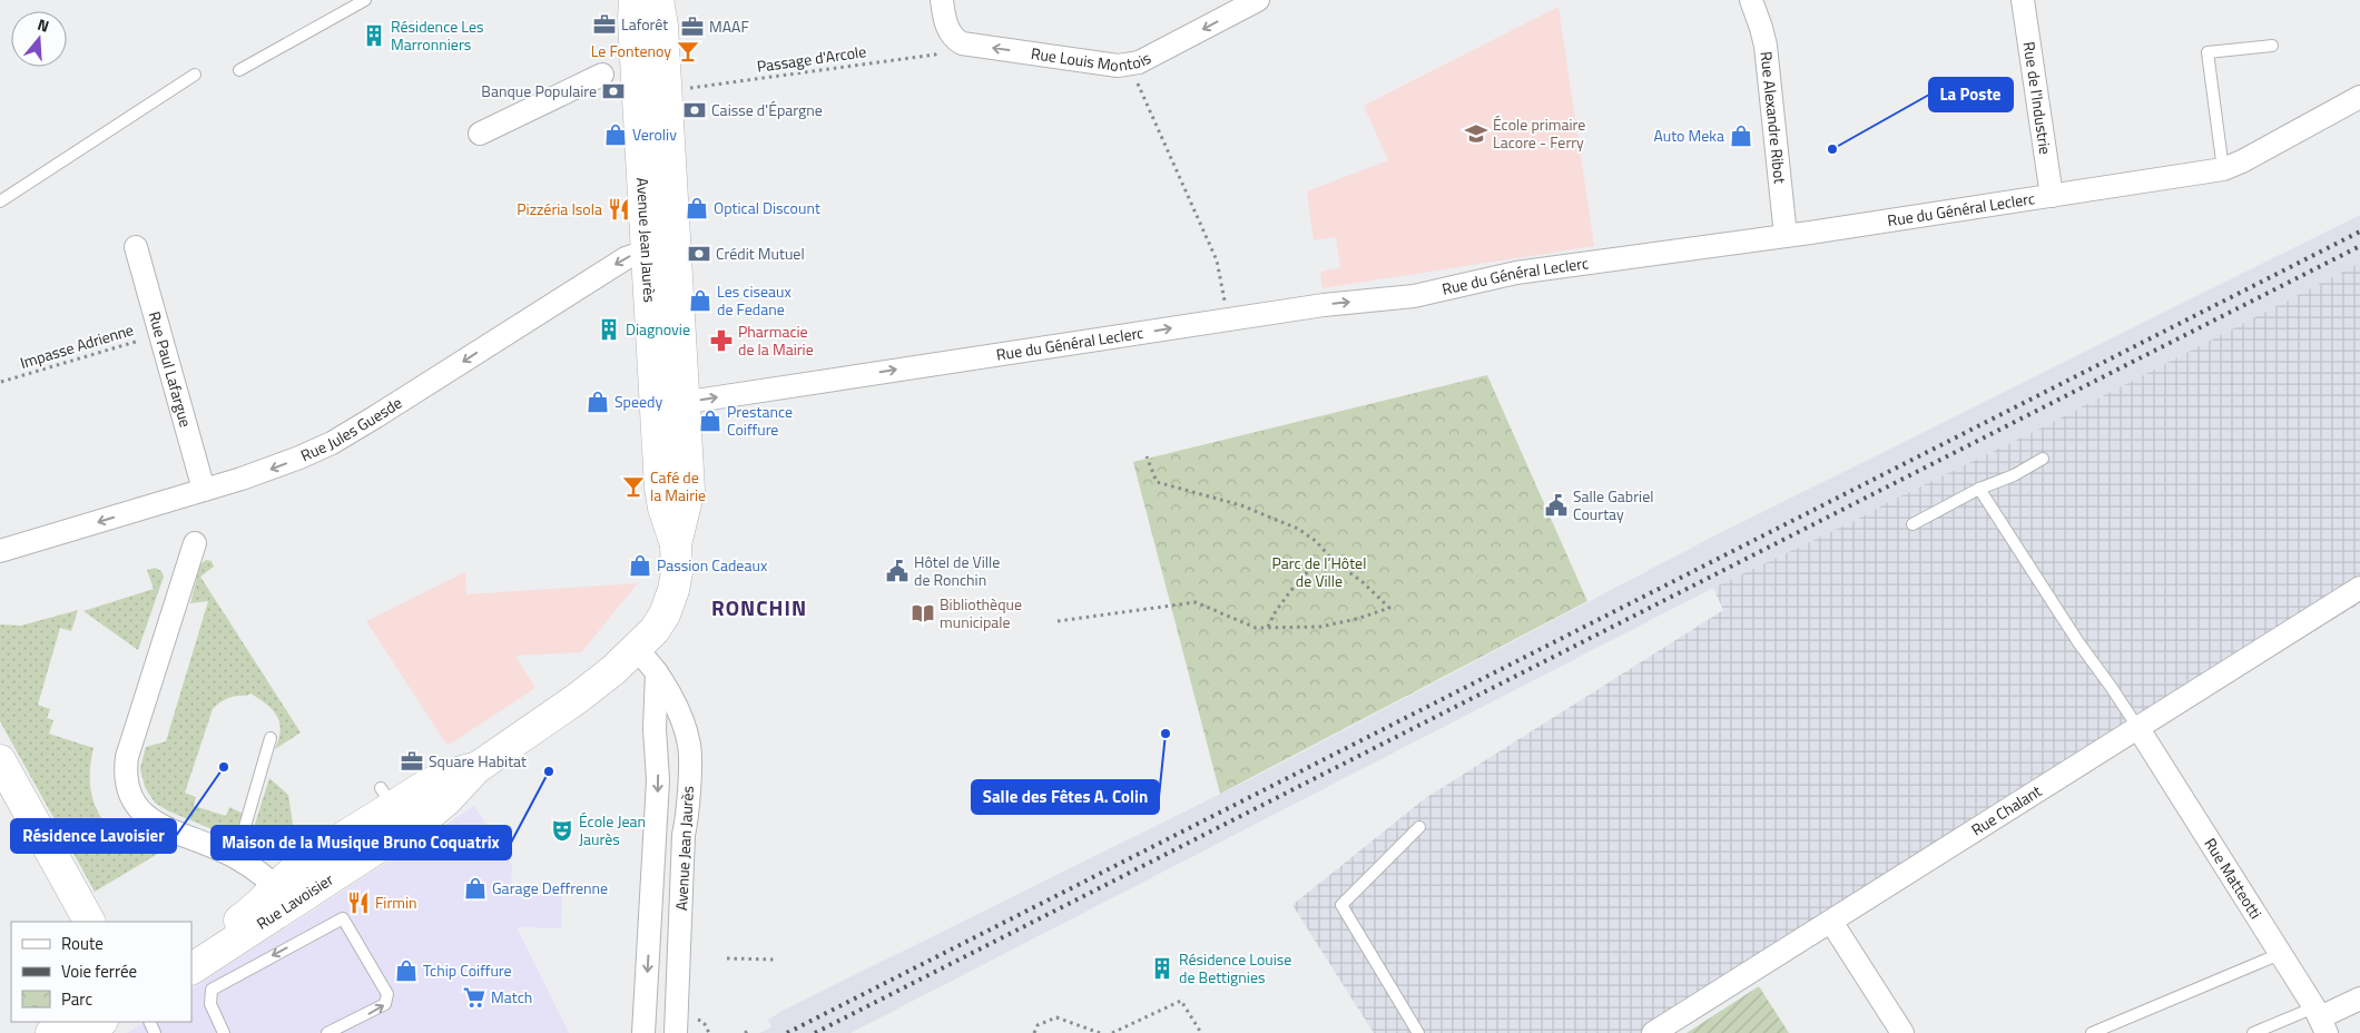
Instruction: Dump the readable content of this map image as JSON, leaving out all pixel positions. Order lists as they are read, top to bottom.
{
  "streets": {
    "main road": ["Avenue Jean Jaurès", "Rue Lavoisier"],
    "street": [
      "Rue Louis Montois",
      "Rue de l'Industrie",
      "Rue Alexandre Ribot",
      "Rue du Général Leclerc",
      "Rue Paul Lafargue",
      "Rue Jules Guesde",
      "Rue Chalant",
      "Rue Matteotti"
    ],
    "path": ["Passage d'Arcole", "Impasse Adrienne"]
  },
  "crossings": [
    ["Rue Louis Montois", "Passage d'Arcole"],
    ["Passage d'Arcole", "Avenue Jean Jaurès"],
    ["Rue de l'Industrie", "Rue du Général Leclerc"],
    ["Rue Alexandre Ribot", "Rue du Général Leclerc"],
    ["Rue du Général Leclerc", "Avenue Jean Jaurès"],
    ["Avenue Jean Jaurès", "Rue Jules Guesde"],
    ["Avenue Jean Jaurès", "Rue Lavoisier"],
    ["Impasse Adrienne", "Rue Paul Lafargue"],
    ["Rue Paul Lafargue", "Rue Jules Guesde"],
    ["Rue Chalant", "Rue Matteotti"]
  ],
  "one_way": ["Rue Louis Montois", "Rue du Général Leclerc", "Rue Jules Guesde"],
  "districts": ["RONCHIN"],
  "parks": ["Parc de l’Hôtel de Ville"],
  "places": {
    "office": ["Laforêt", "MAAF", "Square Habitat"],
    "building": ["Résidence Les Marronniers", "Diagnovie", "Résidence Louise de Bettignies"],
    "bar": ["Le Fontenoy", "Café de la Mairie"],
    "bank": ["Banque Populaire", "Caisse d'Épargne", "Crédit Mutuel"],
    "school or university": ["École primaire Lacore - Ferry"],
    "shop": [
      "Veroliv",
      "Auto Meka",
      "Optical Discount",
      "Les ciseaux de Fedane",
      "Speedy",
      "Prestance Coiffure",
      "Passion Cadeaux",
      "Garage Deffrenne",
      "Tchip Coiffure"
    ],
    "other": [
      "La Poste",
      "Salle des Fêtes A. Colin",
      "Résidence Lavoisier",
      "Maison de la Musique Bruno Coquatrix"
    ],
    "restaurant": ["Pizzéria Isola", "Firmin"],
    "pharmacy": ["Pharmacie de la Mairie"],
    "public building": ["Salle Gabriel Courtay", "Hôtel de Ville de Ronchin"],
    "library": ["Bibliothèque municipale"],
    "theatre": ["École Jean Jaurès"],
    "supermarket": ["Match"]
  },
  "legend": ["Route", "Voie ferrée", "Parc"],
  "north": "top"
}
